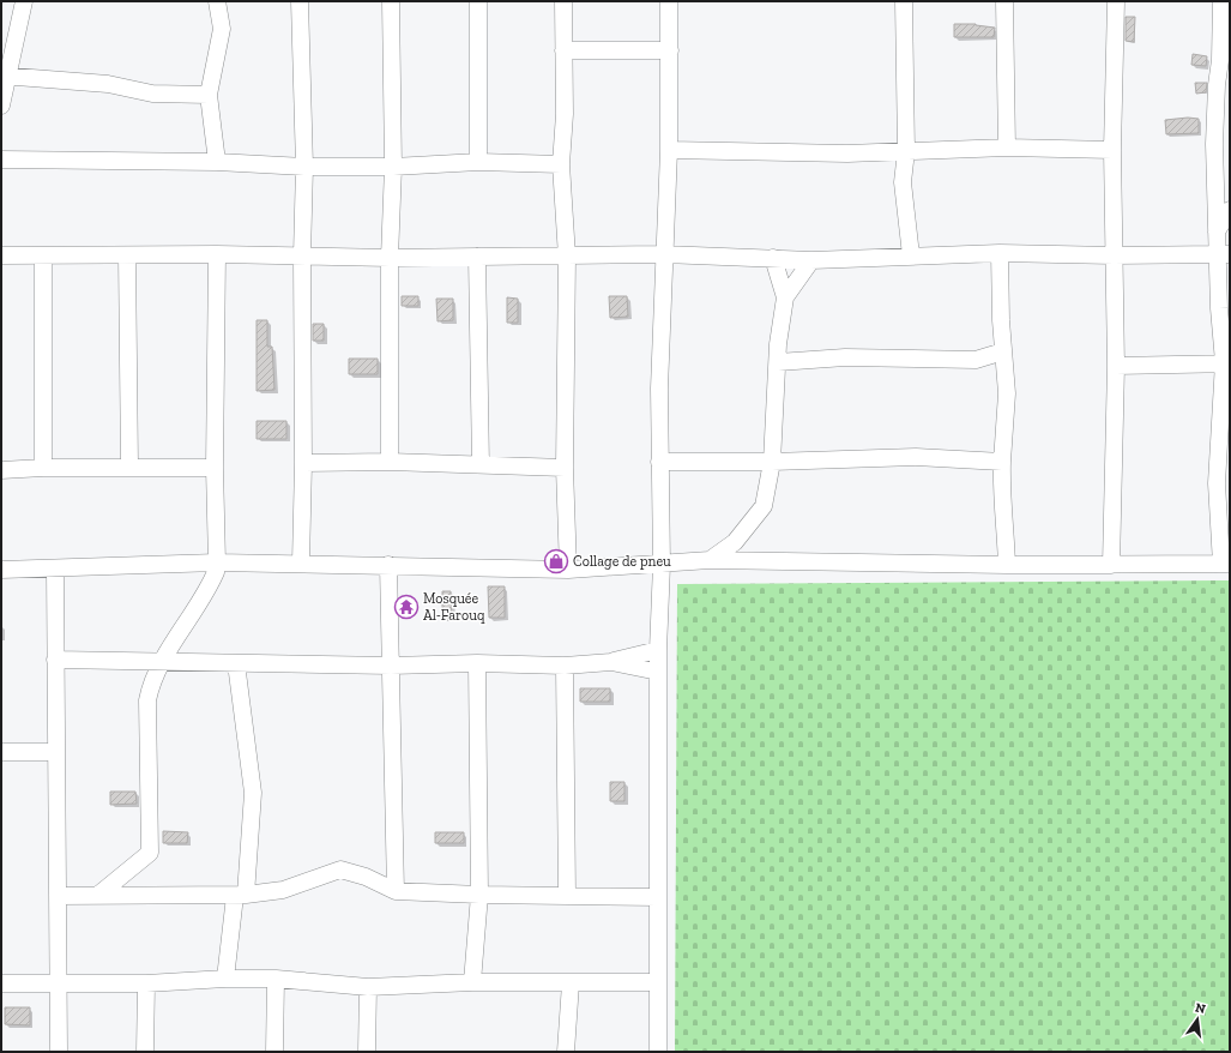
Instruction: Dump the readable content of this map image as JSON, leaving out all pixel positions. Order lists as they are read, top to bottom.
{
  "places": {
    "shop": ["Collage de pneu"],
    "temple": ["Mosquée Al-Farouq"]
  },
  "north": "top"
}
